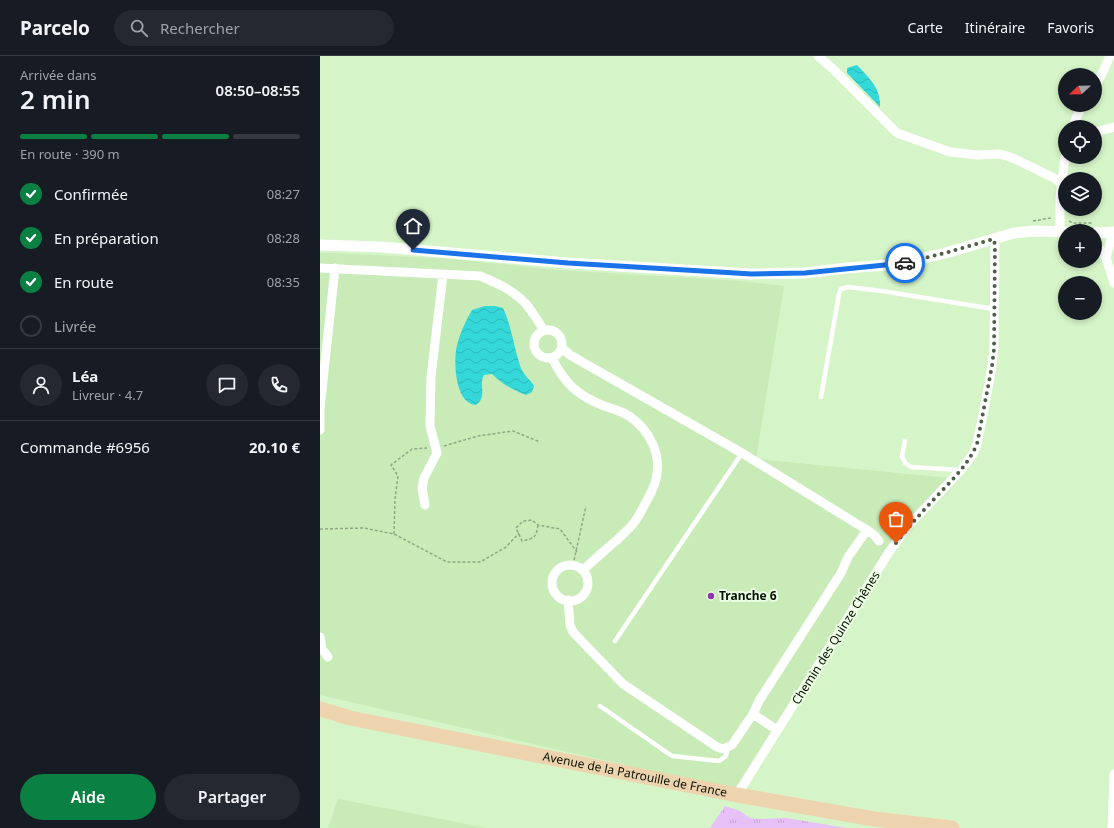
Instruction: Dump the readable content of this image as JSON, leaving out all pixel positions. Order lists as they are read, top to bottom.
{
  "streets": {
    "main road": ["Avenue de la Patrouille de France"],
    "street": ["Chemin des Quinze Chênes"]
  },
  "crossings": [
    ["Chemin des Quinze Chênes", "Avenue de la Patrouille de France"]
  ],
  "places": ["Tranche 6"],
  "north": "left",
  "page": {
    "header": "Parcelo",
    "search": "Rechercher",
    "nav": ["Carte", "Itinéraire", "Favoris"],
    "heading": ["2 min", "Arrivée dans", "08:50–08:55"],
    "panel": [
      "Léa",
      "Livreur · 4.7",
      "Commande #6956",
      "20.10 €"
    ],
    "map_buttons": ["+", "−"],
    "bar": "En route · 390 m",
    "list": [
      ["Confirmée", "08:27"],
      ["En préparation", "08:28"],
      ["En route", "08:35"],
      "Livrée"
    ],
    "buttons": ["Aide", "Partager"]
  }
}
